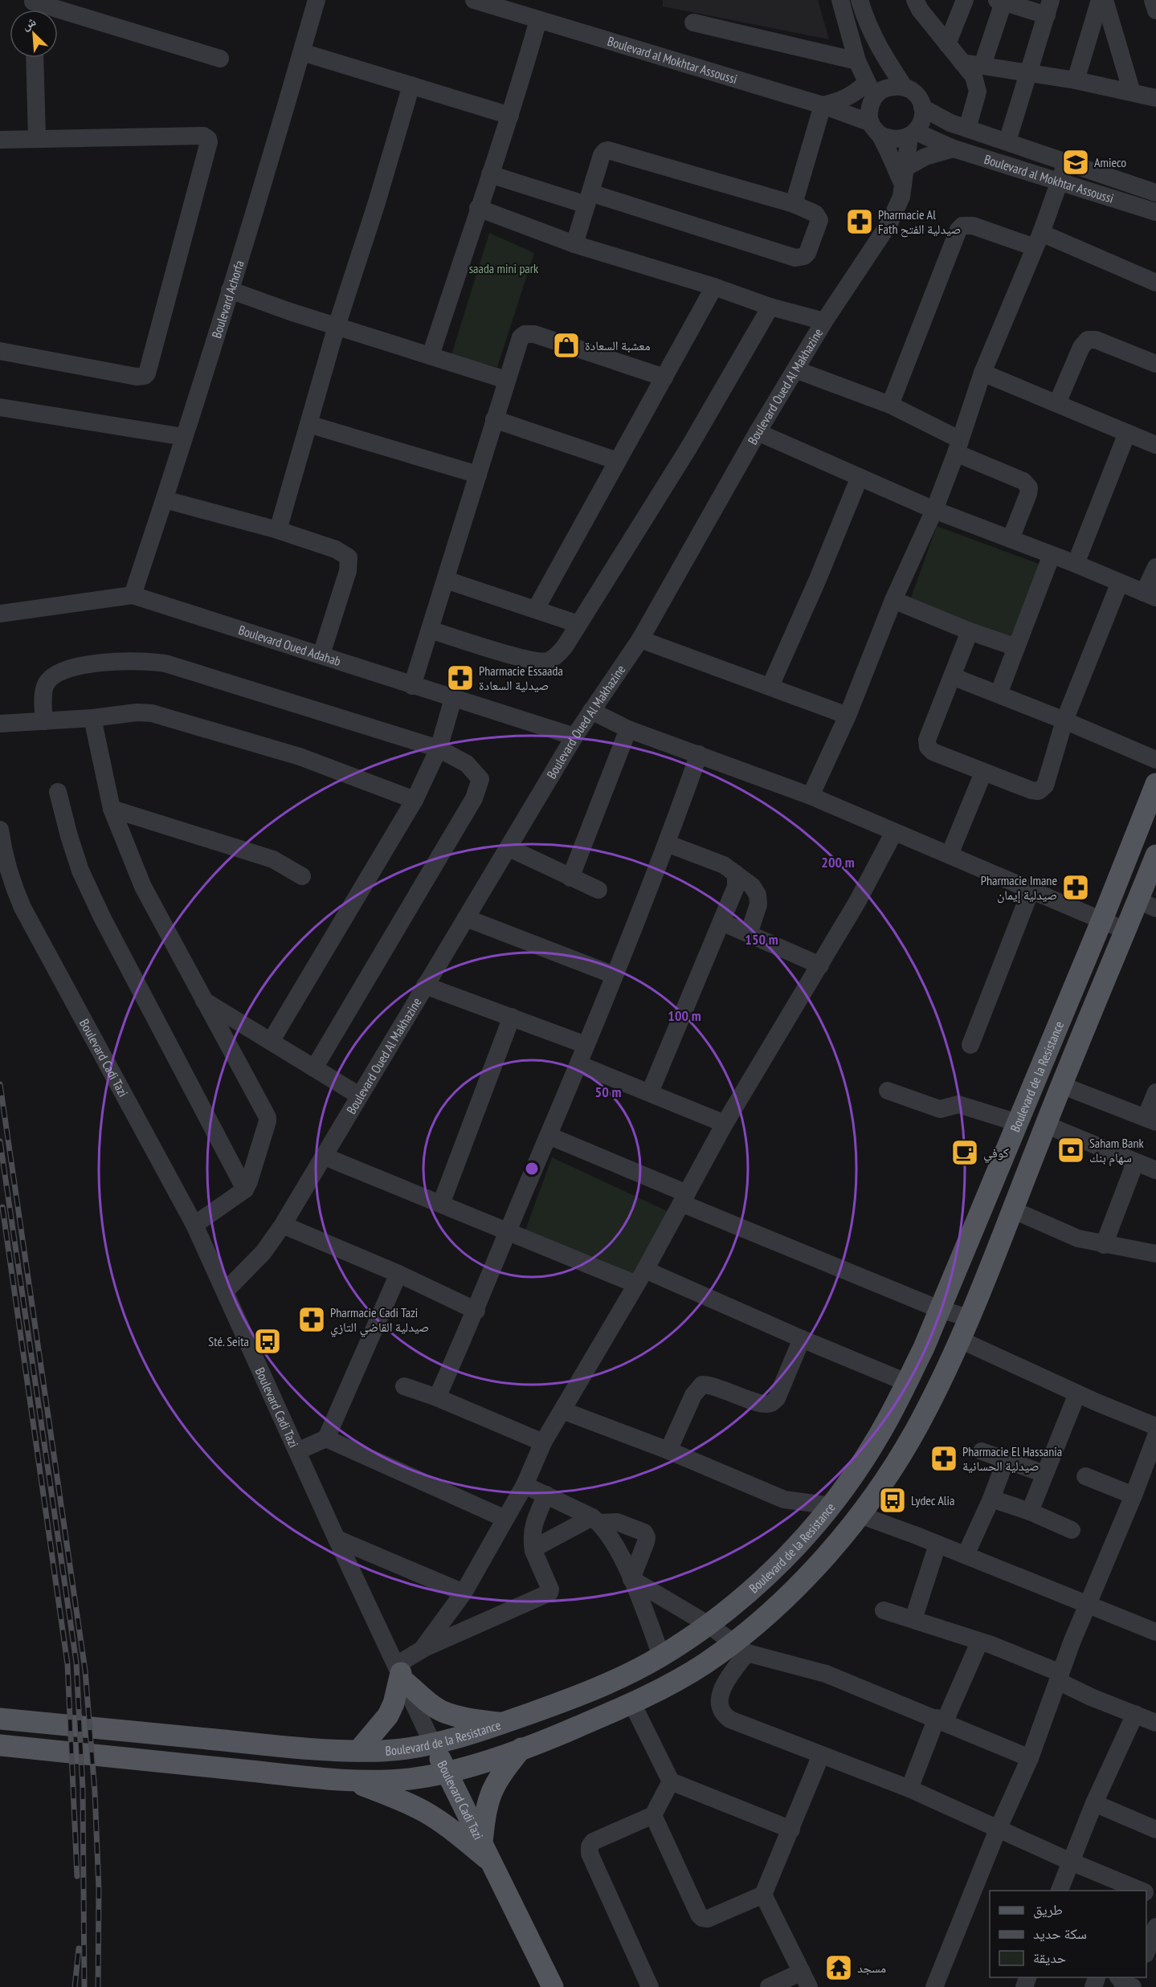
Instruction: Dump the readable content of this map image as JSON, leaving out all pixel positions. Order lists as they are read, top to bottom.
{
  "streets": {
    "main road": ["Boulevard Cadi Tazi", "Boulevard de la Resistance"],
    "street": [
      "Boulevard al Mokhtar Assoussi",
      "Boulevard Achorfa",
      "Boulevard Oued Al Makhazine",
      "Boulevard Oued Adahab"
    ]
  },
  "crossings": [
    ["Boulevard al Mokhtar Assoussi", "Boulevard Oued Al Makhazine"],
    ["Boulevard Achorfa", "Boulevard Oued Adahab"],
    ["Boulevard Oued Al Makhazine", "Boulevard Oued Adahab"],
    ["Boulevard Oued Al Makhazine", "Boulevard Cadi Tazi"],
    ["Boulevard Cadi Tazi", "Boulevard de la Resistance"]
  ],
  "parks": ["saada mini park"],
  "places": {
    "school or university": ["Amieco"],
    "pharmacy": [
      "Pharmacie Al Fath صيدلية الفتح",
      "Pharmacie Essaada صيدلية السعادة",
      "Pharmacie Imane صيدلية إيمان",
      "Pharmacie Cadi Tazi صيدلية القاضي التازي",
      "Pharmacie El Hassania صيدلية الحسانية"
    ],
    "shop": ["معشبة السعادة"],
    "bank": ["Saham Bank سهام بنك"],
    "cafe": ["كوفي"],
    "bus stop": ["Sté. Seita", "Lydec Alia"],
    "temple": ["مسجد"]
  },
  "legend": ["طريق", "سكة حديد", "حديقة"],
  "north": "top left",
  "rings": [
    "200 m",
    "150 m",
    "100 m",
    "50 m"
  ]
}
